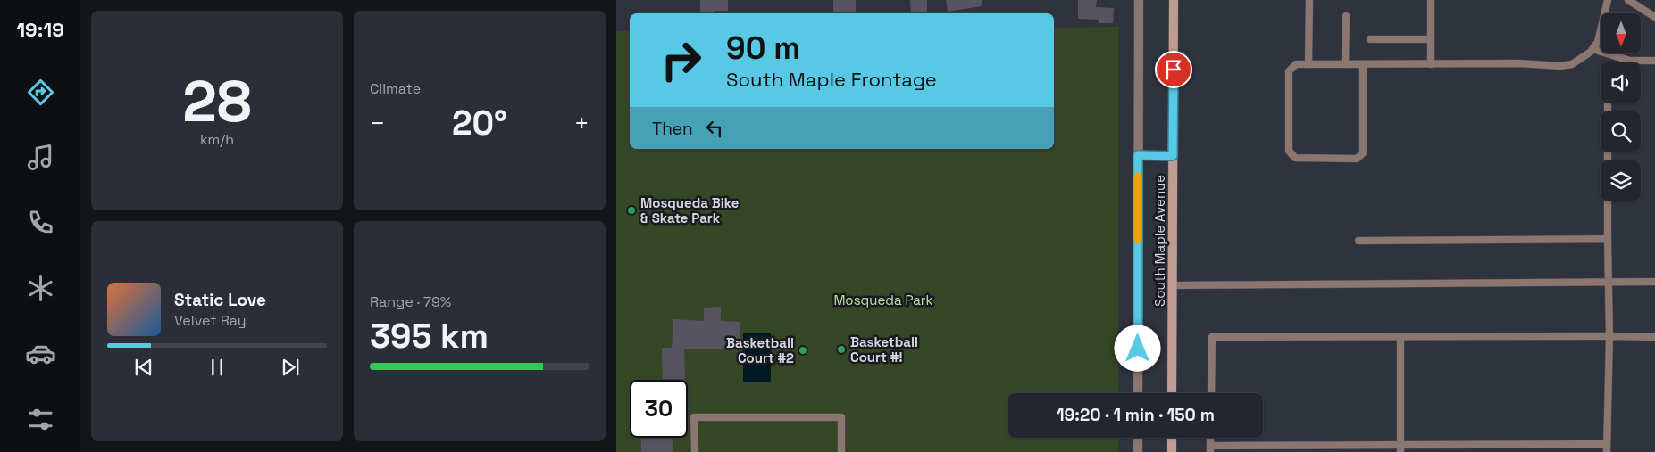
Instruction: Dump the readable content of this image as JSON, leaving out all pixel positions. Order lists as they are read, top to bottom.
{
  "streets": {
    "main road": ["South Maple Avenue"]
  },
  "parks": ["Mosqueda Park"],
  "places": ["Mosqueda Bike & Skate Park", "Basketball Court #!", "Basketball Court #2"],
  "north": "bottom",
  "page": {
    "tabs": "19:19",
    "tile": [
      ["28", "km/h"],
      "Climate",
      ["Range · 79%", "395 km"]
    ],
    "turn": ["90 m", "South Maple Frontage"],
    "heat": ["−", "20°", "+"],
    "then": "Then",
    "song": ["Static Love", "Velvet Ray"],
    "limit": "30",
    "trip": "19:20 · 1 min · 150 m"
  }
}
